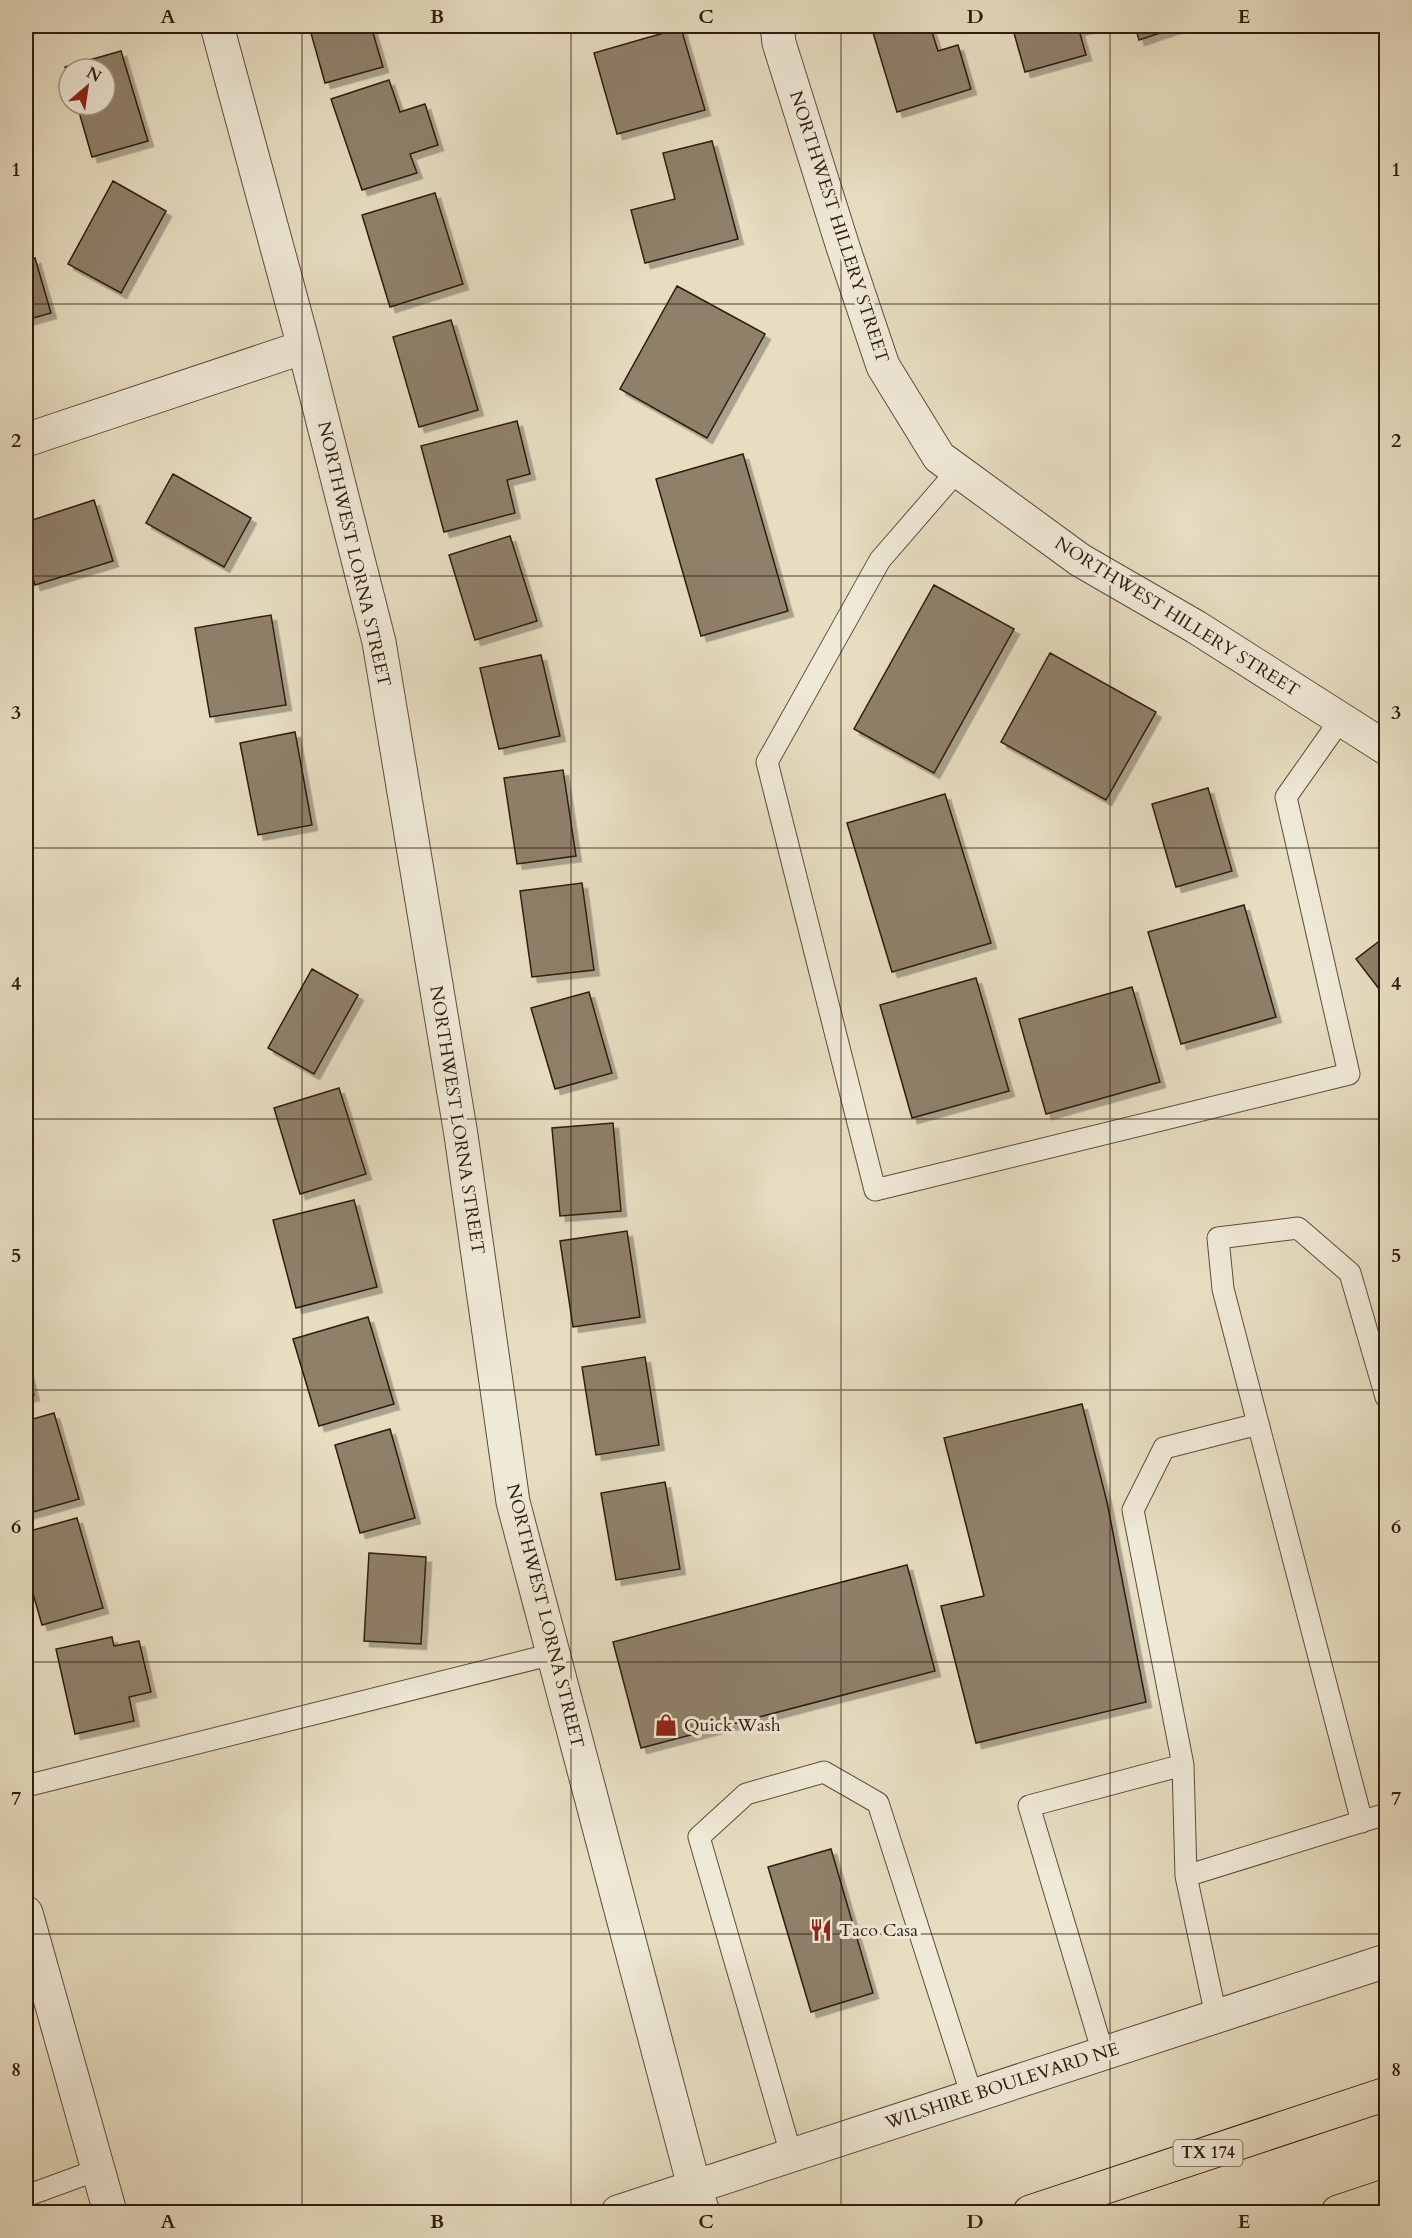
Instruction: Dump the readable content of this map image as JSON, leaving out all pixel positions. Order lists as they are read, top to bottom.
{
  "streets": {
    "main road": ["TX 174"],
    "street": ["NORTHWEST HILLERY STREET", "NORTHWEST LORNA STREET", "WILSHIRE BOULEVARD NE"]
  },
  "crossings": [
    ["NORTHWEST LORNA STREET", "WILSHIRE BOULEVARD NE"]
  ],
  "places": {
    "shop": ["Quick Wash"],
    "restaurant": ["Taco Casa"]
  },
  "north": "top right",
  "grid": {
    "columns": [
      "A",
      "B",
      "C",
      "D",
      "E"
    ],
    "rows": [
      "1",
      "2",
      "3",
      "4",
      "5",
      "6",
      "7",
      "8"
    ]
  }
}
